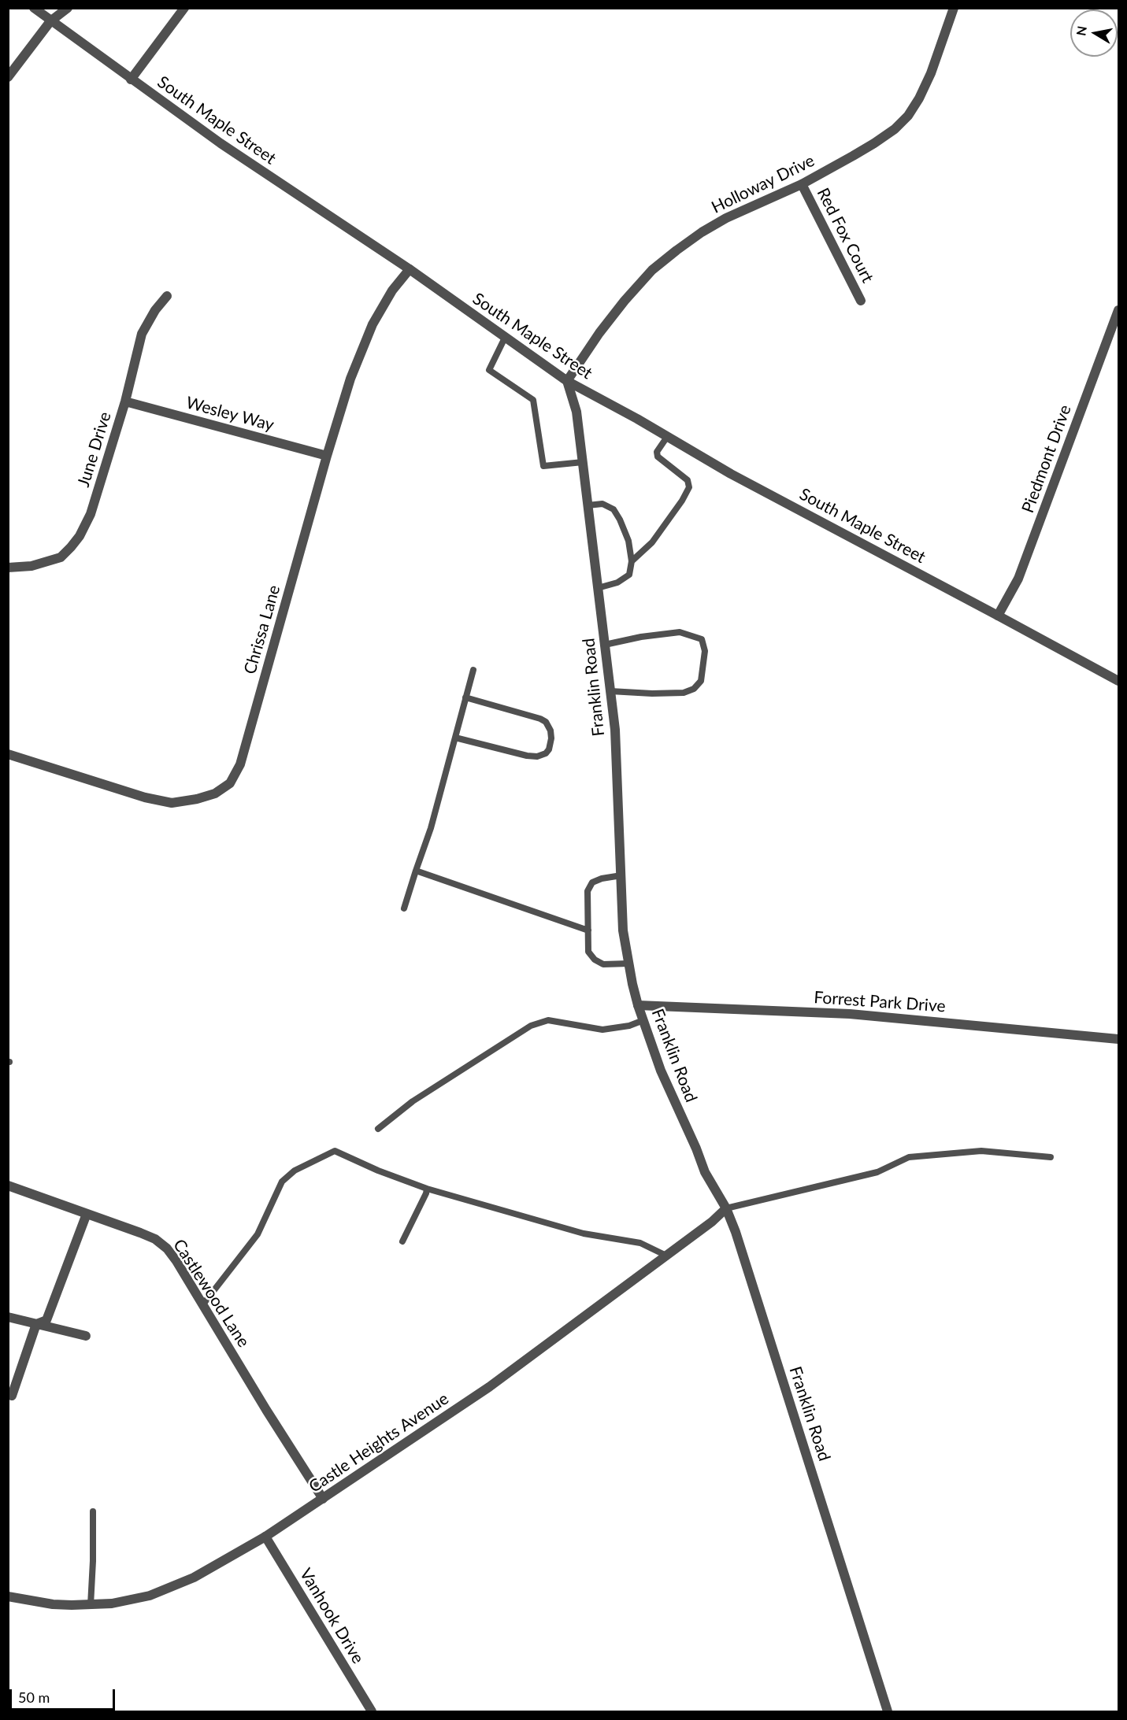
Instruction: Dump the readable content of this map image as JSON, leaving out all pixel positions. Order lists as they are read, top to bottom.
{
  "streets": {
    "street": [
      "South Maple Street",
      "Holloway Drive",
      "Red Fox Court",
      "Wesley Way",
      "June Drive",
      "Piedmont Drive",
      "Chrissa Lane",
      "Franklin Road",
      "Forrest Park Drive",
      "Castlewood Lane",
      "Castle Heights Avenue",
      "Vanhook Drive"
    ]
  },
  "crossings": [
    ["South Maple Street", "Holloway Drive"],
    ["South Maple Street", "Piedmont Drive"],
    ["South Maple Street", "Chrissa Lane"],
    ["South Maple Street", "Franklin Road"],
    ["Holloway Drive", "Red Fox Court"],
    ["Holloway Drive", "Franklin Road"],
    ["Wesley Way", "June Drive"],
    ["Wesley Way", "Chrissa Lane"],
    ["Franklin Road", "Forrest Park Drive"],
    ["Franklin Road", "Castle Heights Avenue"],
    ["Castlewood Lane", "Castle Heights Avenue"],
    ["Castle Heights Avenue", "Vanhook Drive"]
  ],
  "scale_bar": "50 m",
  "north": "left"
}
